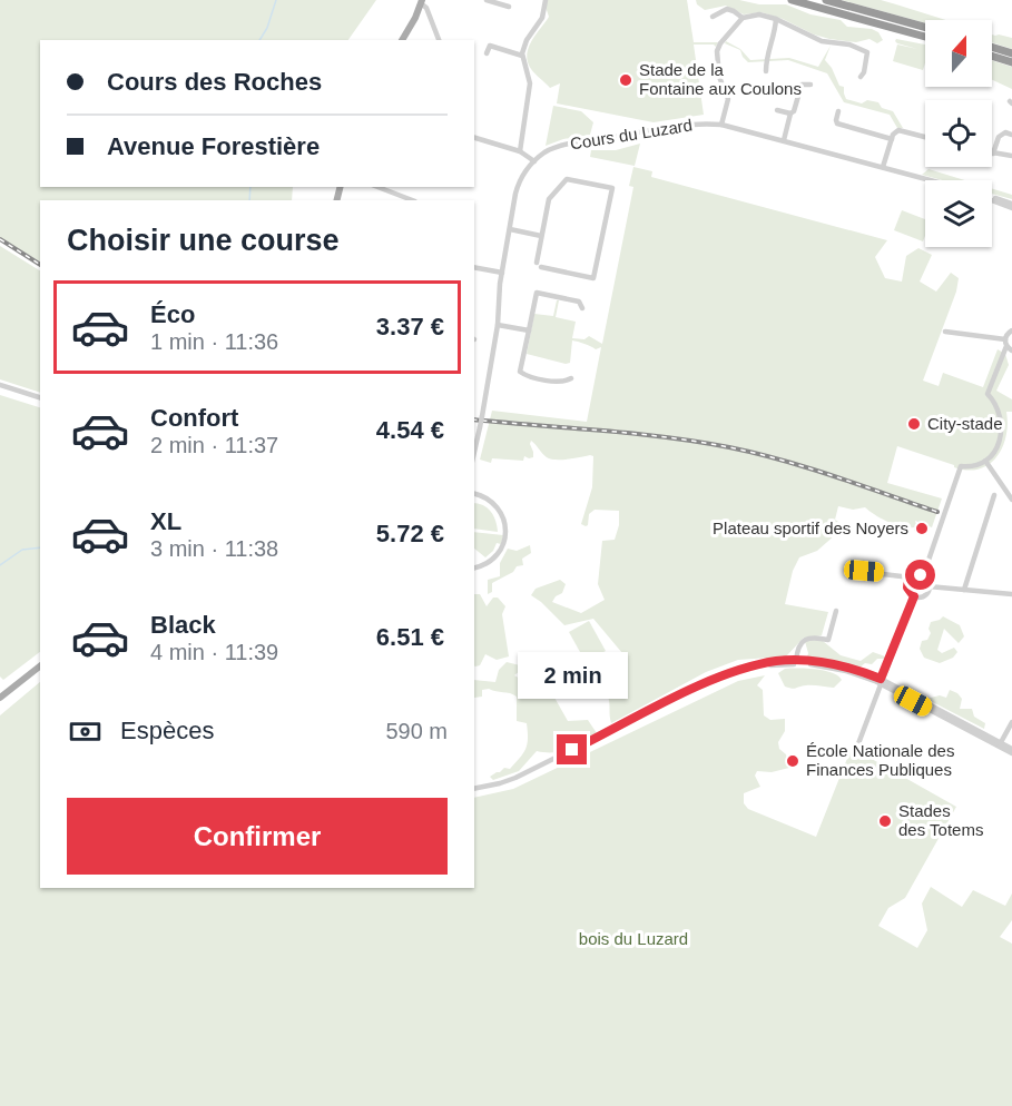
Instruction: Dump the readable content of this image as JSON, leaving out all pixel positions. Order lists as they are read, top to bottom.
{
  "streets": {
    "street": ["Cours du Luzard"]
  },
  "parks": ["bois du Luzard"],
  "places": [
    "Stade de la Fontaine aux Coulons",
    "City-stade",
    "Plateau sportif des Noyers",
    "École Nationale des Finances Publiques",
    "Stades des Totems"
  ],
  "north": "top",
  "page": {
    "banner": ["Cours des Roches", "Avenue Forestière"],
    "heading": "Choisir une course",
    "list": [
      {
        "name": "Éco",
        "note": "1 min · 11:36",
        "value": "3.37 €"
      },
      {
        "name": "Confort",
        "note": "2 min · 11:37",
        "value": "4.54 €"
      },
      {
        "name": "XL",
        "note": "3 min · 11:38",
        "value": "5.72 €"
      },
      {
        "name": "Black",
        "note": "4 min · 11:39",
        "value": "6.51 €"
      }
    ],
    "bubble": "2 min",
    "pay": ["Espèces", "590 m"],
    "buttons": "Confirmer"
  }
}
